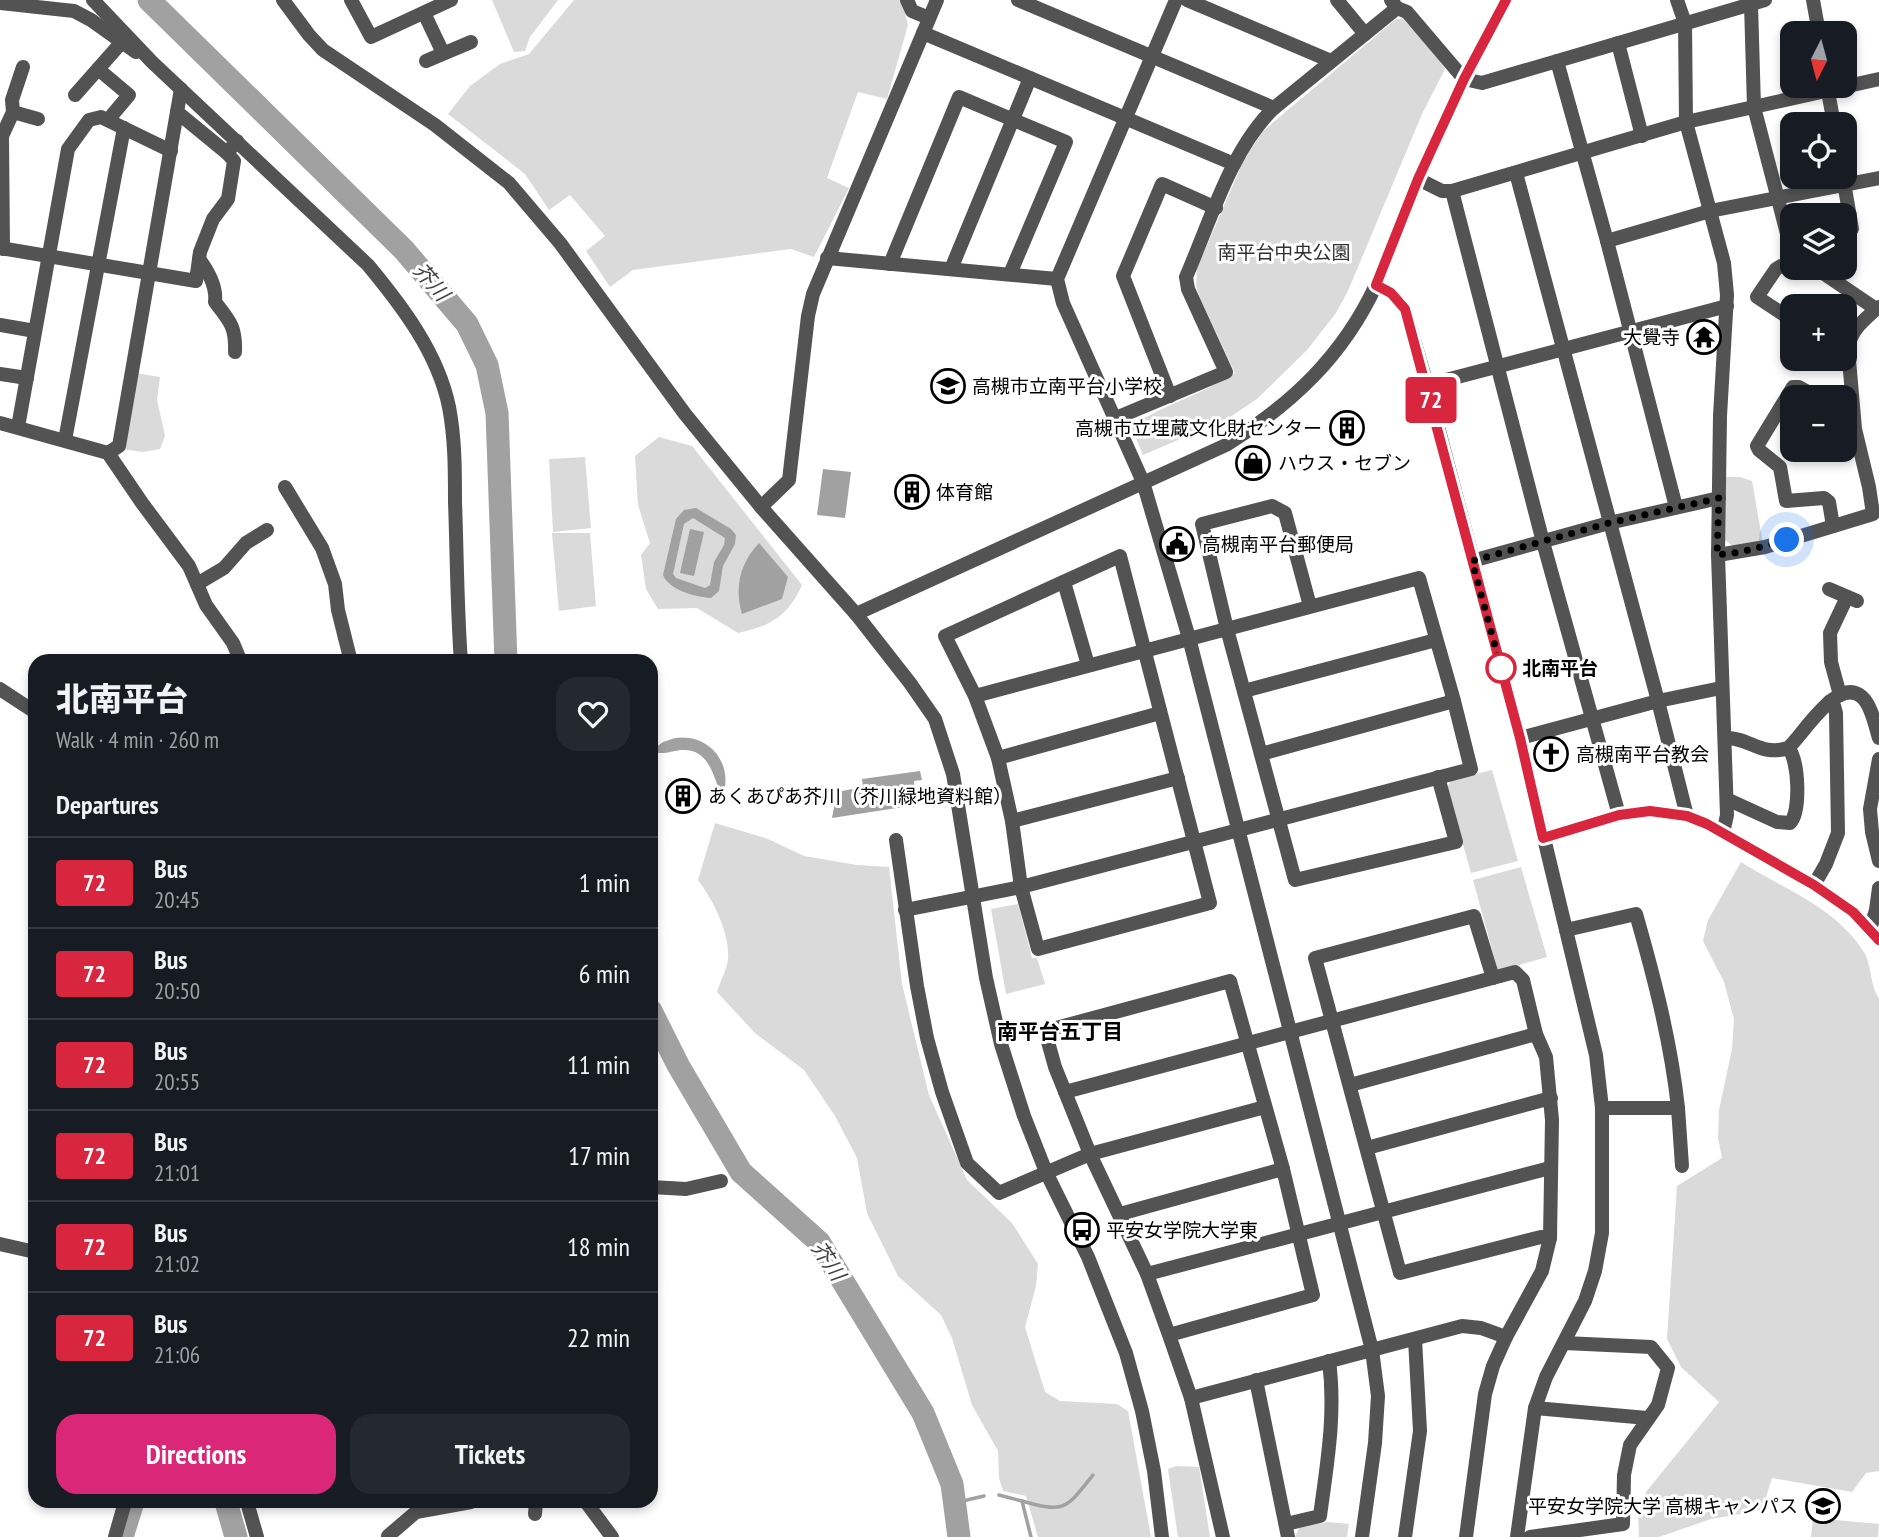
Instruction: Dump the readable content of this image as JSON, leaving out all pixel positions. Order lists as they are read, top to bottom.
{
  "districts": ["南平台五丁目"],
  "water": ["芥川"],
  "parks": ["南平台中央公園"],
  "places": {
    "temple": ["大覺寺"],
    "school or university": ["高槻市立南平台小学校", "平安女学院大学 高槻キャンパス"],
    "building": ["高槻市立埋蔵文化財センター", "体育館", "あくあぴあ芥川（芥川緑地資料館）"],
    "shop": ["ハウス・セブン"],
    "public building": ["高槻南平台郵便局"],
    "other": ["北南平台"],
    "church": ["高槻南平台教会"],
    "bus stop": ["平安女学院大学東"]
  },
  "lines": ["bus line 72"],
  "north": "bottom",
  "page": {
    "on_map": "72",
    "map_buttons": ["+", "−"],
    "heading": [
      ["北南平台", "Walk · 4 min · 260 m"],
      "Departures"
    ],
    "list": [
      {
        "mark": "72",
        "name": "Bus",
        "note": "20:45",
        "value": "1 min"
      },
      {
        "mark": "72",
        "name": "Bus",
        "note": "20:50",
        "value": "6 min"
      },
      {
        "mark": "72",
        "name": "Bus",
        "note": "20:55",
        "value": "11 min"
      },
      {
        "mark": "72",
        "name": "Bus",
        "note": "21:01",
        "value": "17 min"
      },
      {
        "mark": "72",
        "name": "Bus",
        "note": "21:02",
        "value": "18 min"
      },
      {
        "mark": "72",
        "name": "Bus",
        "note": "21:06",
        "value": "22 min"
      }
    ],
    "buttons": ["Directions", "Tickets"]
  }
}
